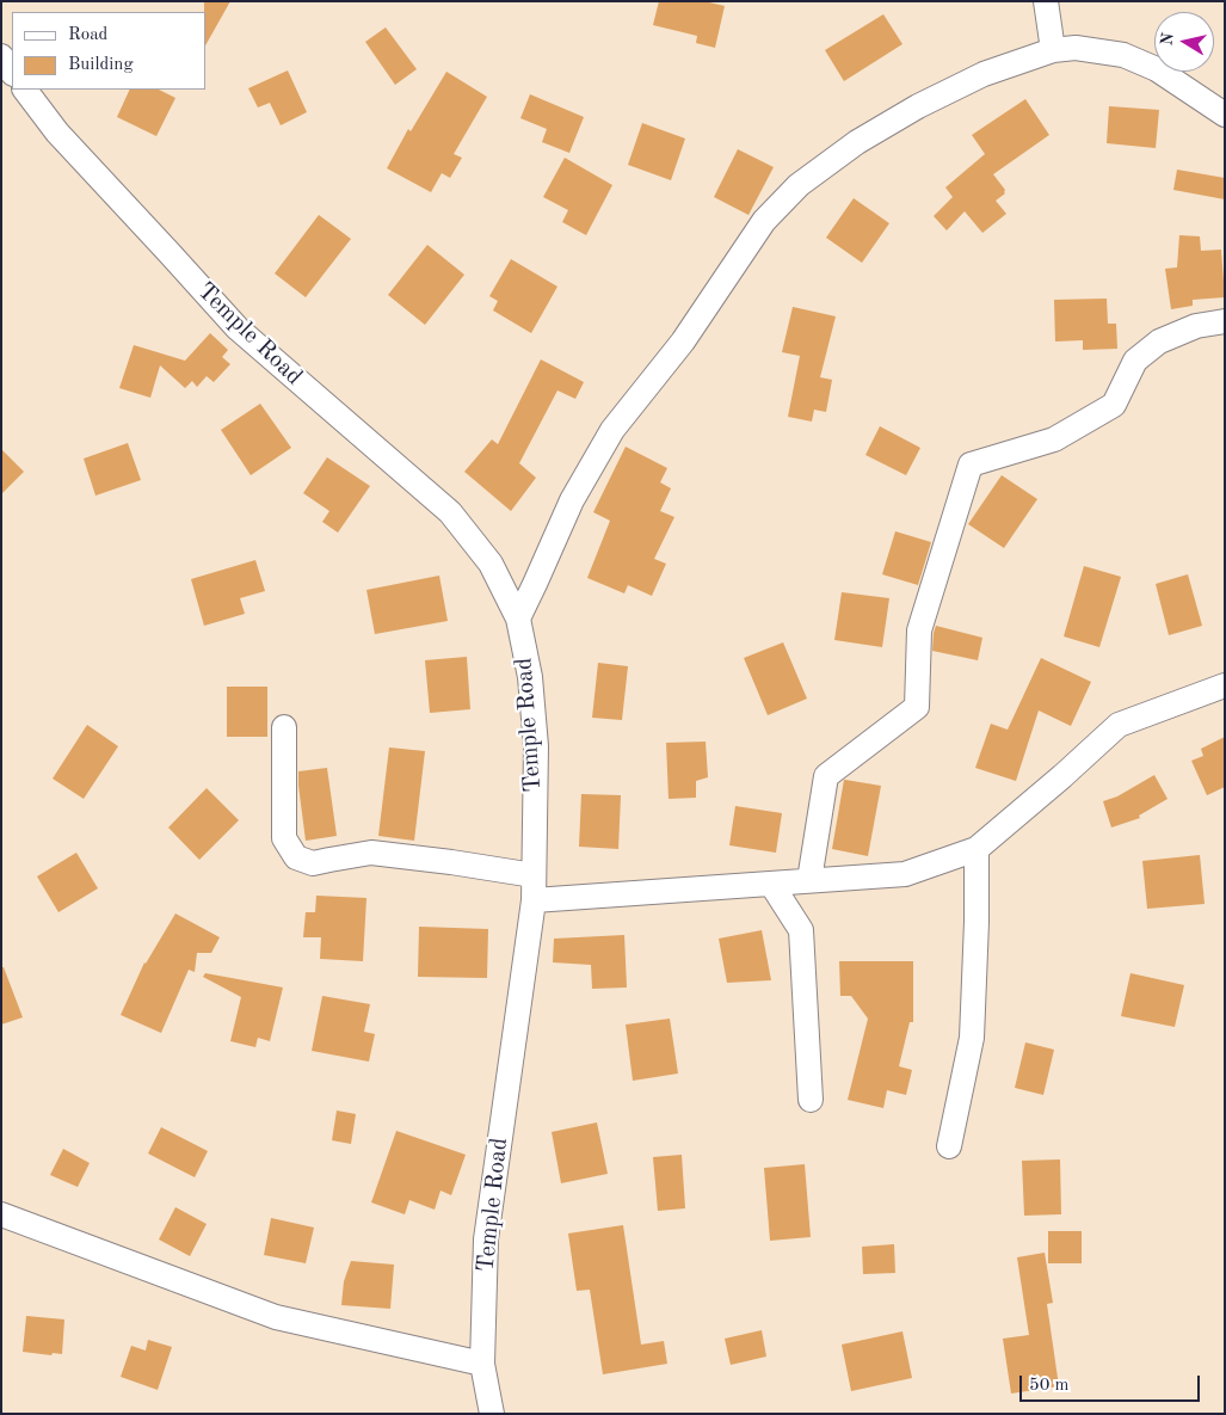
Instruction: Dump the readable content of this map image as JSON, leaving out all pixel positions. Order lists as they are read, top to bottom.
{
  "streets": {
    "street": ["Temple Road"]
  },
  "legend": ["Road", "Building"],
  "scale_bar": "50 m",
  "north": "left"
}
